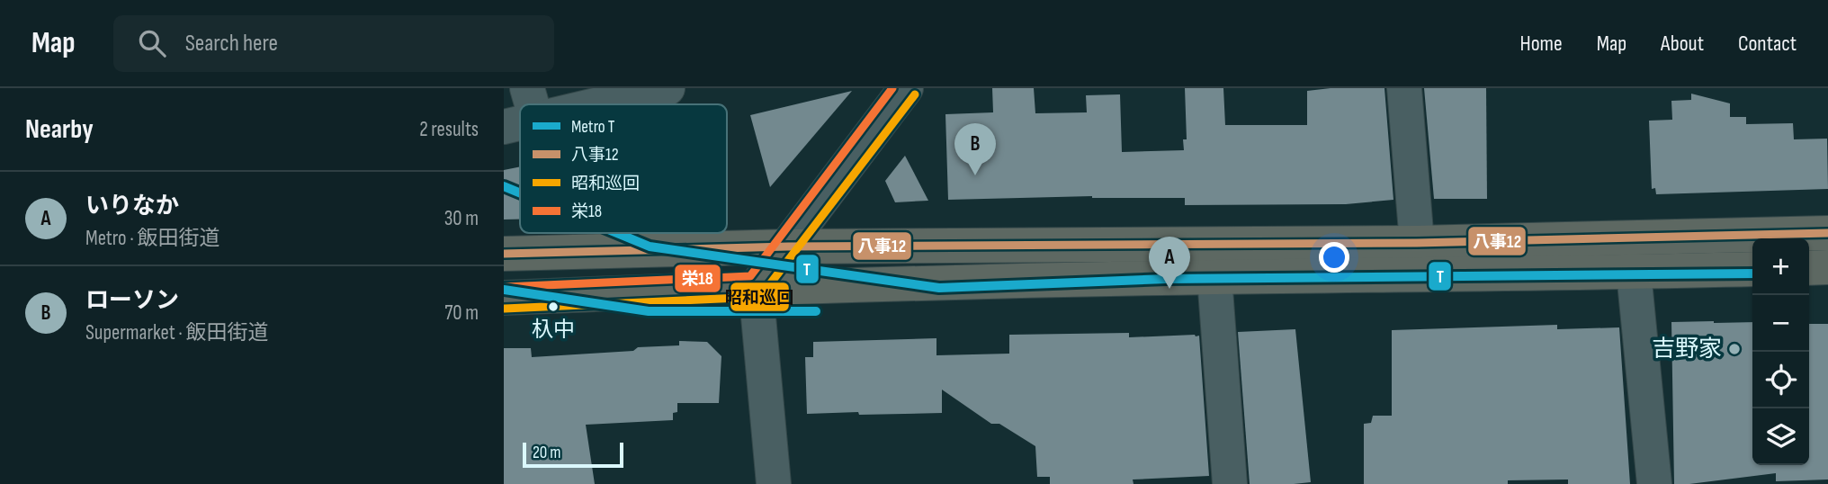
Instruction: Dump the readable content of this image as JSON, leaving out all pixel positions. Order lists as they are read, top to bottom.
{
  "places": ["杁中", "吉野家"],
  "lines": [
    "transit line 栄18",
    "transit line 昭和巡回",
    "metro line T",
    "transit line 八事12"
  ],
  "legend": [
    "Metro T",
    "八事12",
    "昭和巡回",
    "栄18"
  ],
  "scale_bar": "20 m",
  "page": {
    "header": "Map",
    "search": "Search here",
    "nav": [
      "Home",
      "Map",
      "About",
      "Contact"
    ],
    "heading": ["Nearby", "2 results"],
    "pins": ["B", "A"],
    "list": [
      {
        "mark": "A",
        "name": "いりなか",
        "note": "Metro · 飯田街道",
        "value": "30 m"
      },
      {
        "mark": "B",
        "name": "ローソン",
        "note": "Supermarket · 飯田街道",
        "value": "70 m"
      }
    ],
    "map_buttons": ["+", "−"],
    "scale": "20 m"
  }
}
